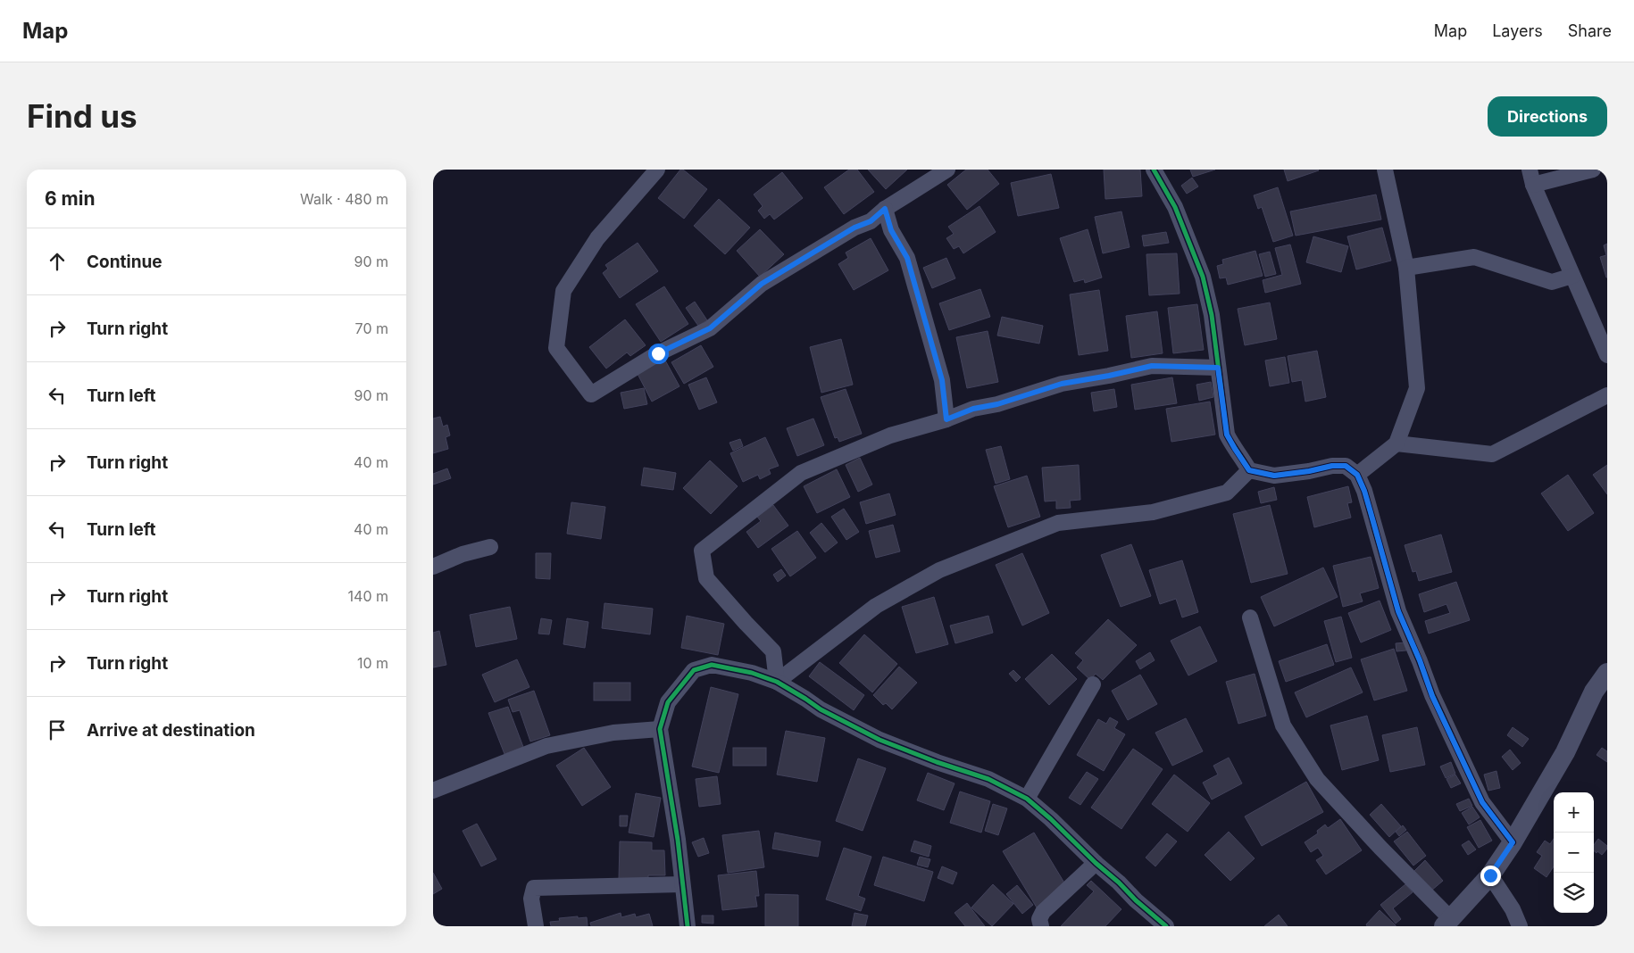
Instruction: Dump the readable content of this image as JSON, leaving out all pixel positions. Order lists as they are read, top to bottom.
{
  "page": {
    "header": "Map",
    "nav": ["Map", "Layers", "Share"],
    "buttons": "Directions",
    "title": "Find us",
    "heading": ["6 min", "Walk · 480 m"],
    "list": [
      ["Continue", "90 m"],
      ["Turn right", "70 m"],
      ["Turn left", "90 m"],
      ["Turn right", "40 m"],
      ["Turn left", "40 m"],
      ["Turn right", "140 m"],
      ["Turn right", "10 m"],
      "Arrive at destination"
    ],
    "map_buttons": ["+", "−"]
  }
}
